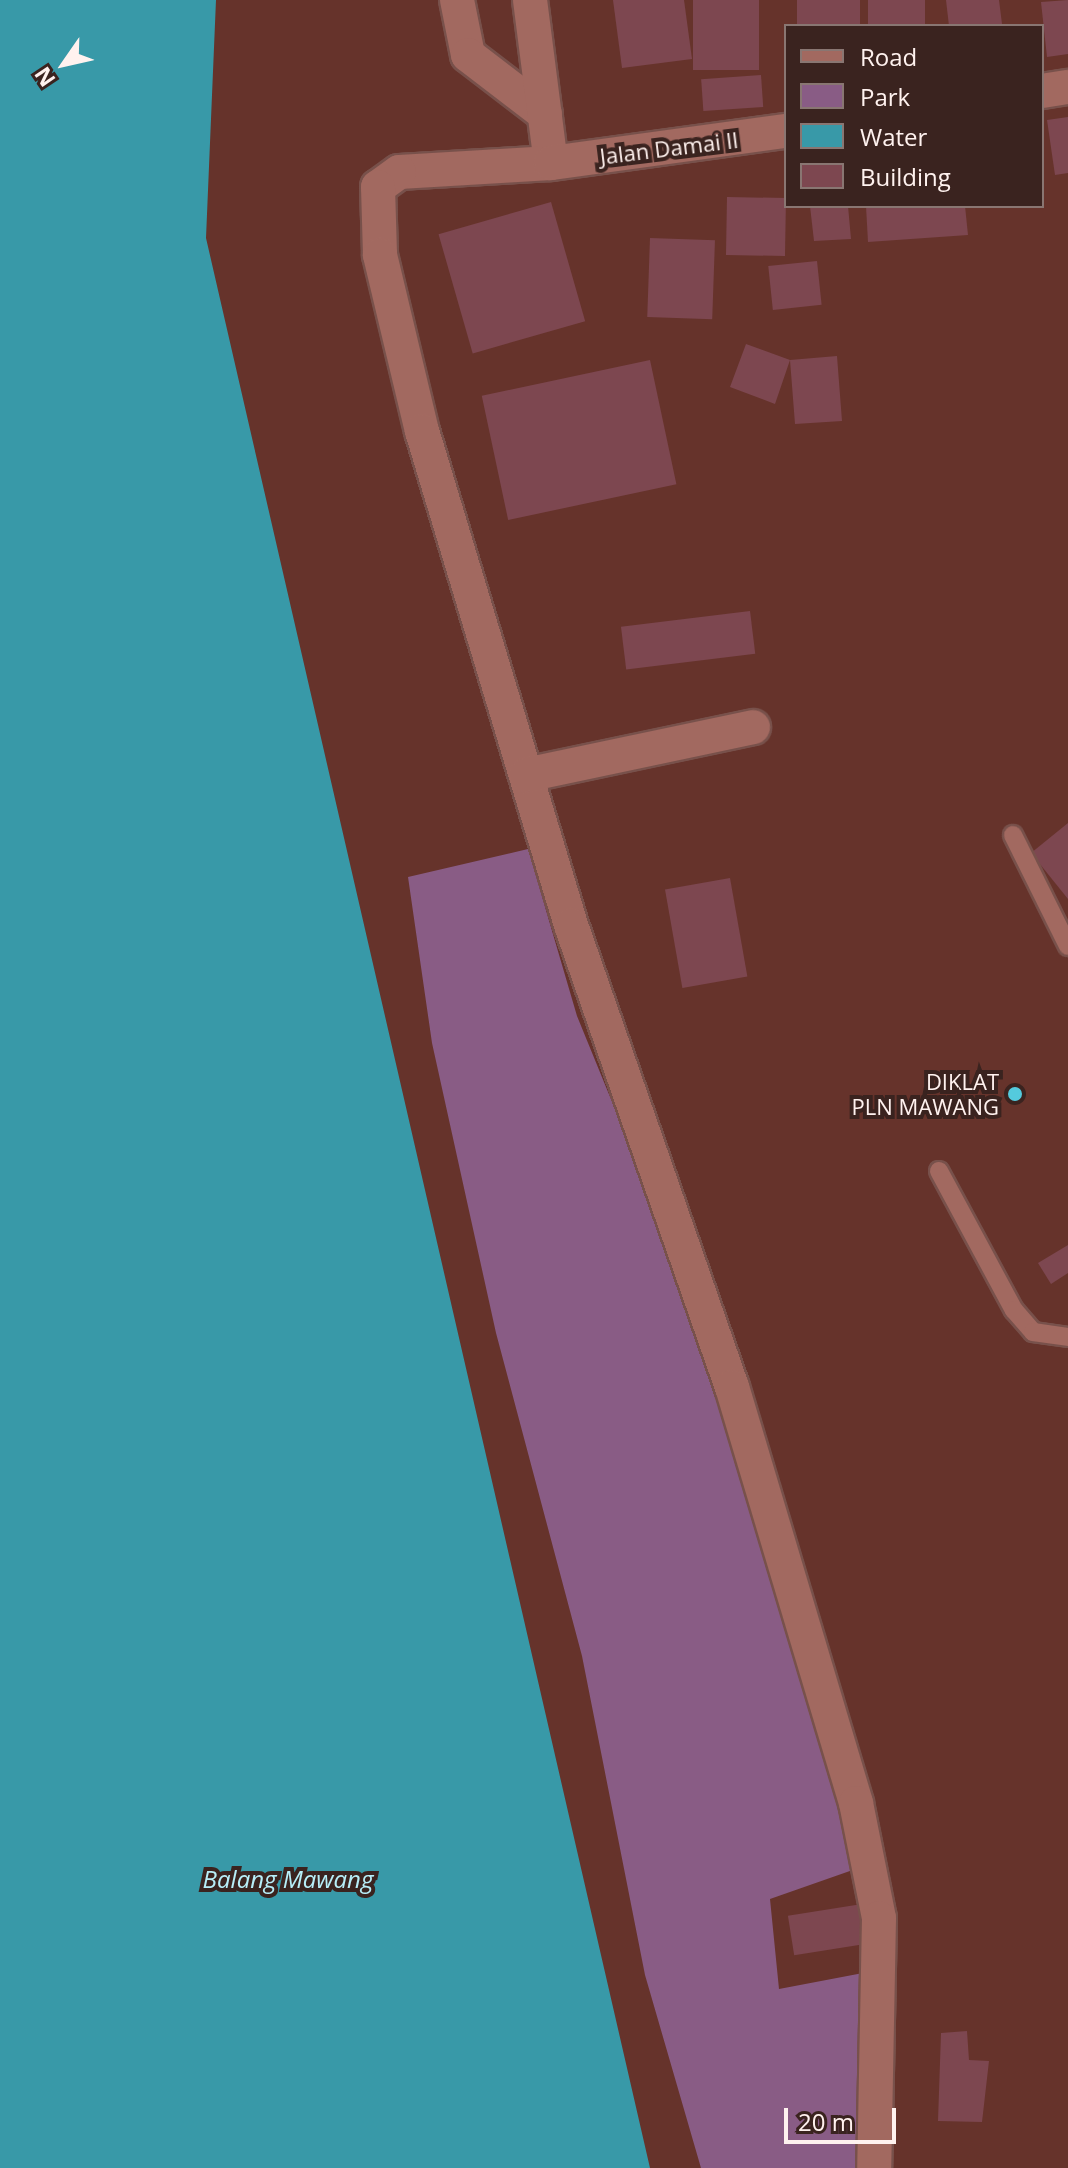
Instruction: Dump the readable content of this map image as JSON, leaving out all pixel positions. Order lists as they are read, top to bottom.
{
  "streets": {
    "street": ["Jalan Damai II"]
  },
  "water": ["Balang Mawang"],
  "places": ["DIKLAT PLN MAWANG"],
  "legend": [
    "Road",
    "Park",
    "Water",
    "Building"
  ],
  "scale_bar": "20 m",
  "north": "bottom left"
}
